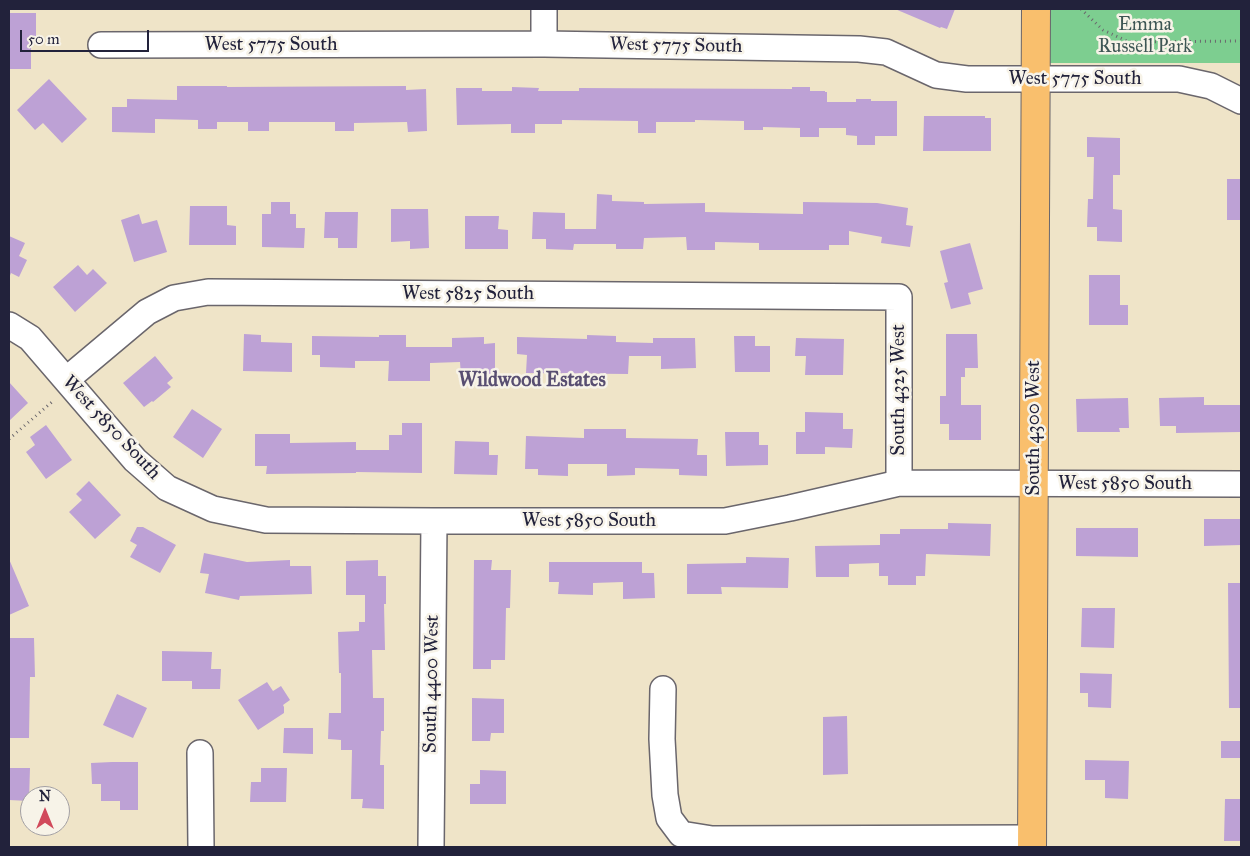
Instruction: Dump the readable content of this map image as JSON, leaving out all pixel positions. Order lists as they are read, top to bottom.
{
  "streets": {
    "main road": ["South 4300 West"],
    "street": [
      "West 5775 South",
      "West 5825 South",
      "South 4325 West",
      "West 5850 South",
      "South 4400 West"
    ]
  },
  "crossings": [
    ["West 5775 South", "South 4300 West"],
    ["West 5825 South", "South 4325 West"],
    ["West 5825 South", "West 5850 South"],
    ["South 4325 West", "West 5850 South"],
    ["West 5850 South", "South 4300 West"],
    ["West 5850 South", "South 4400 West"]
  ],
  "districts": ["Wildwood Estates"],
  "parks": ["Emma Russell Park"],
  "scale_bar": "50 m",
  "north": "top"
}
